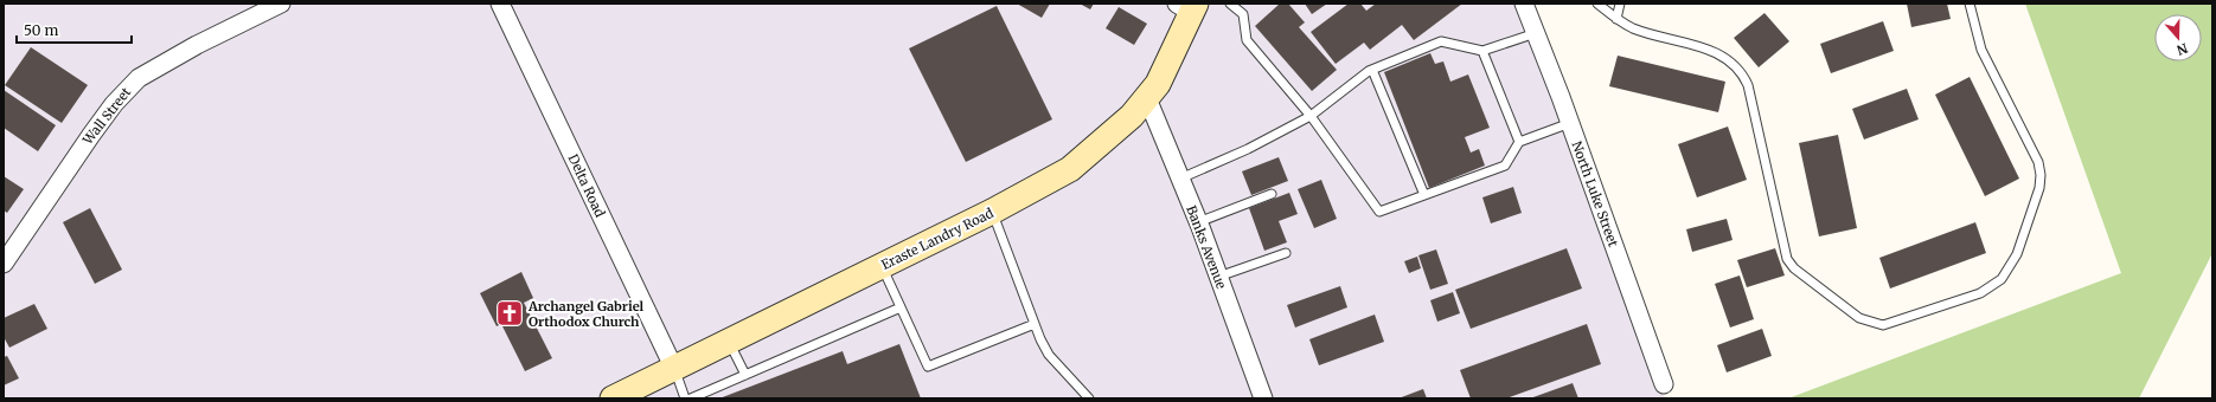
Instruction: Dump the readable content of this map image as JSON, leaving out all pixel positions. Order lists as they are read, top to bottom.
{
  "streets": {
    "street": [
      "Wall Street",
      "Delta Road",
      "North Luke Street",
      "Eraste Landry Road",
      "Banks Avenue"
    ]
  },
  "crossings": [
    ["Delta Road", "Eraste Landry Road"],
    ["Eraste Landry Road", "Banks Avenue"]
  ],
  "places": {
    "church": ["Archangel Gabriel Orthodox Church"]
  },
  "scale_bar": "50 m",
  "north": "bottom"
}
